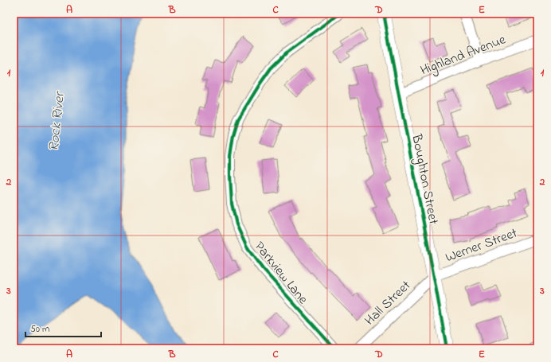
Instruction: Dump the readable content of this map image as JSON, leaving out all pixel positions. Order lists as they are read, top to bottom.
{
  "streets": {
    "street": [
      "Highland Avenue",
      "Boughton Street",
      "Werner Street",
      "Parkview Lane",
      "Hall Street"
    ]
  },
  "crossings": [
    ["Highland Avenue", "Boughton Street"],
    ["Boughton Street", "Werner Street"],
    ["Boughton Street", "Hall Street"],
    ["Werner Street", "Hall Street"]
  ],
  "water": ["Rock River"],
  "scale_bar": "50 m",
  "grid": {
    "columns": [
      "A",
      "B",
      "C",
      "D",
      "E"
    ],
    "rows": ["1", "2", "3"]
  }
}
